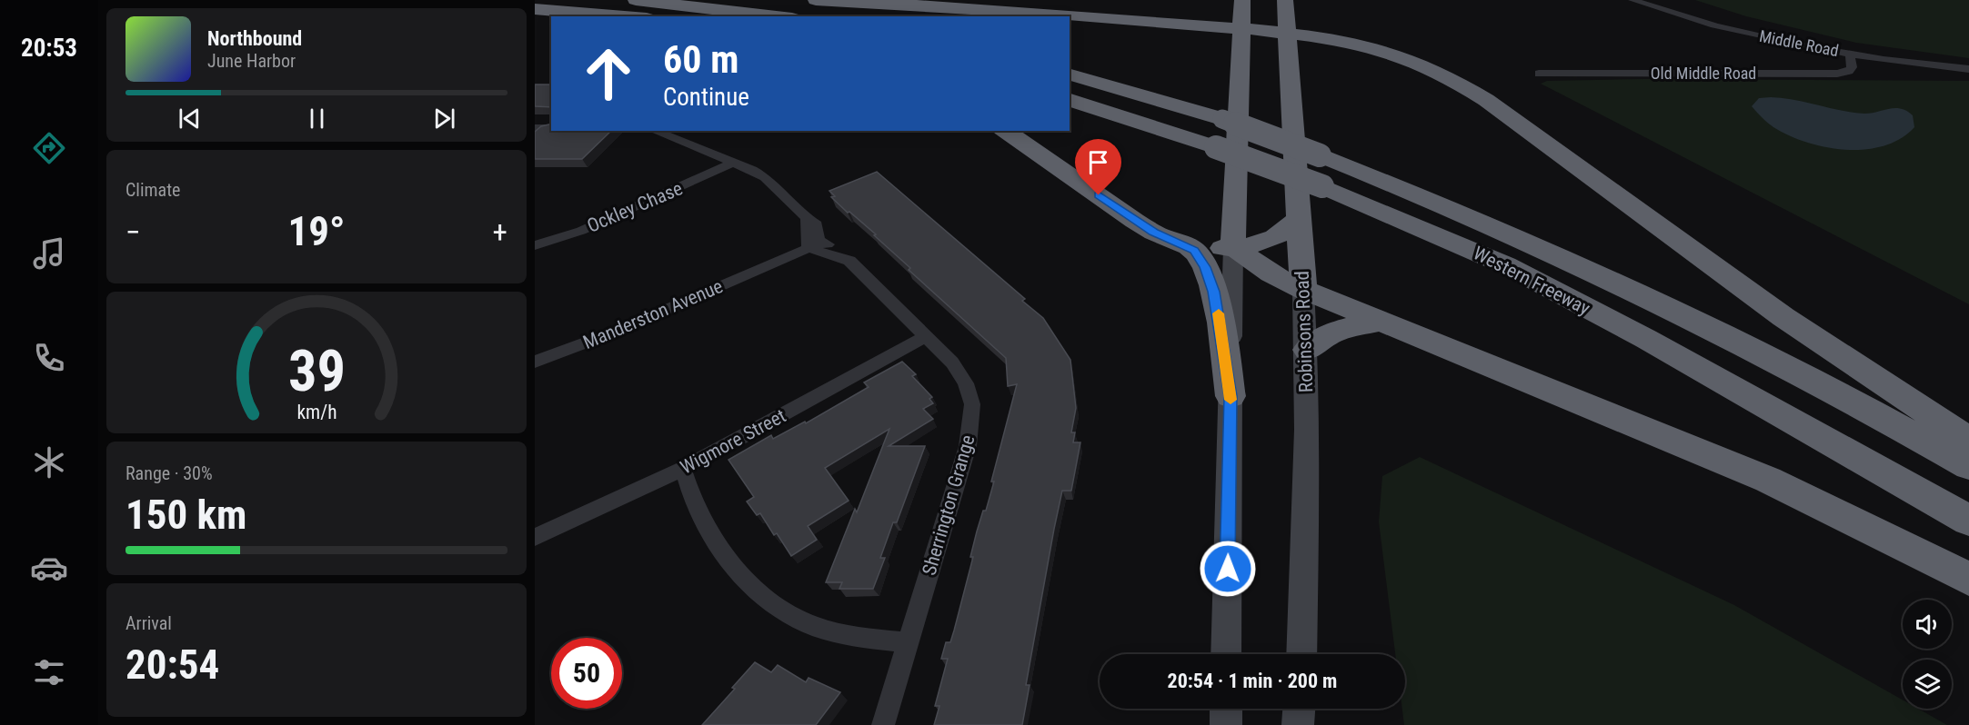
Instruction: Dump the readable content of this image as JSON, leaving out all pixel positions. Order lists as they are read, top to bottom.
{
  "streets": {
    "highway": ["Western Freeway", "Robinsons Road"],
    "street": [
      "Middle Road",
      "Old Middle Road",
      "Ockley Chase",
      "Manderston Avenue",
      "Wigmore Street",
      "Sherrington Grange"
    ]
  },
  "crossings": [
    ["Middle Road", "Old Middle Road"],
    ["Manderston Avenue", "Sherrington Grange"],
    ["Wigmore Street", "Sherrington Grange"]
  ],
  "page": {
    "tabs": "20:53",
    "song": ["Northbound", "June Harbor"],
    "turn": ["60 m", "Continue"],
    "tile": [
      "Climate",
      ["Range · 30%", "150 km"],
      ["Arrival", "20:54"]
    ],
    "heat": ["−", "19°", "+"],
    "limit": "50",
    "trip": "20:54 · 1 min · 200 m",
    "gauge": ["39", "km/h"]
  }
}
